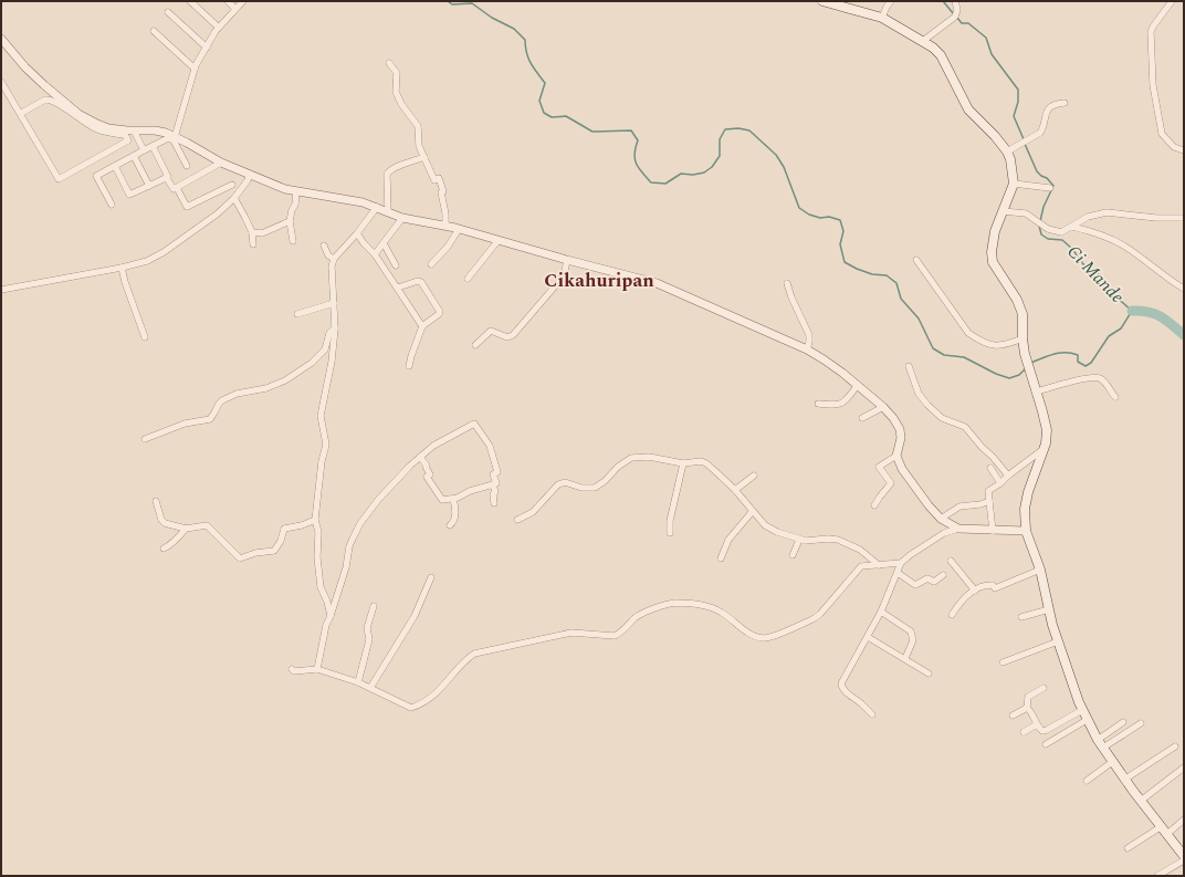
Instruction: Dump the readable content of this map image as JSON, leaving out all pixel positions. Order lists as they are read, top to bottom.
{
  "districts": ["Cikahuripan"],
  "water": ["Ci Mande"]
}
